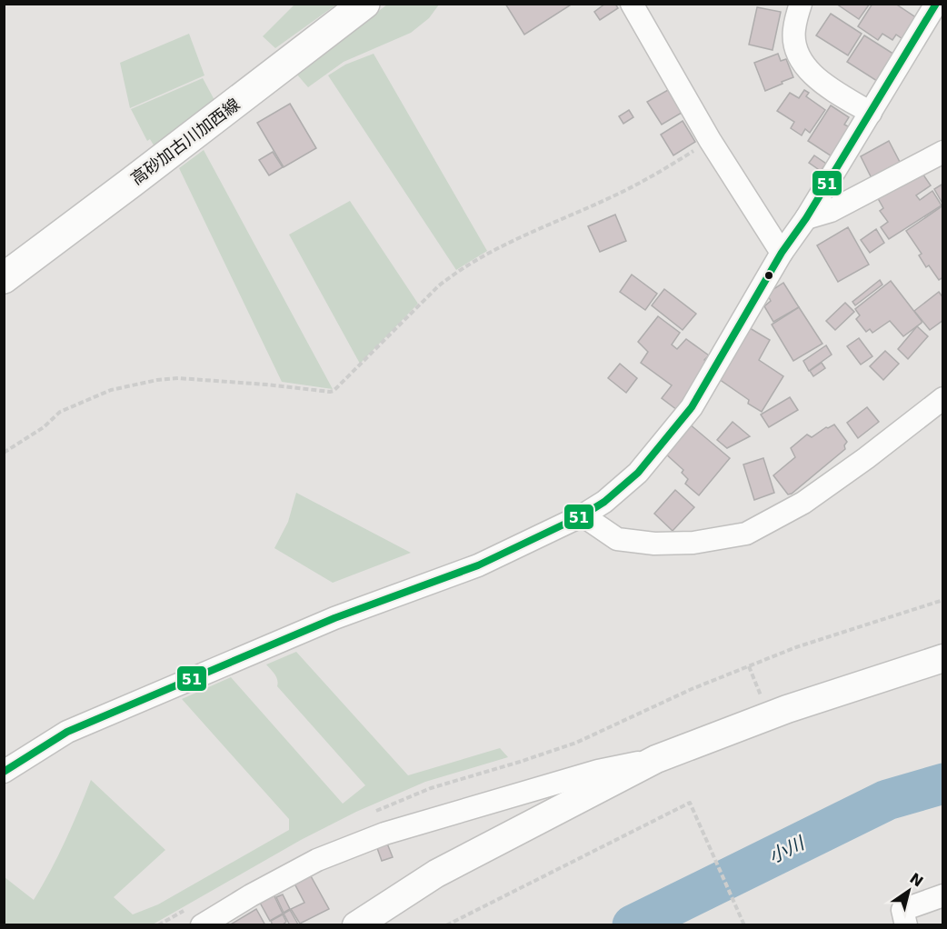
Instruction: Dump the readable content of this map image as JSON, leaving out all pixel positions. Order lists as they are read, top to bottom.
{
  "streets": {
    "main road": ["高砂加古川加西線"]
  },
  "water": ["小川"],
  "lines": ["transit line 51"],
  "north": "top right"
}
